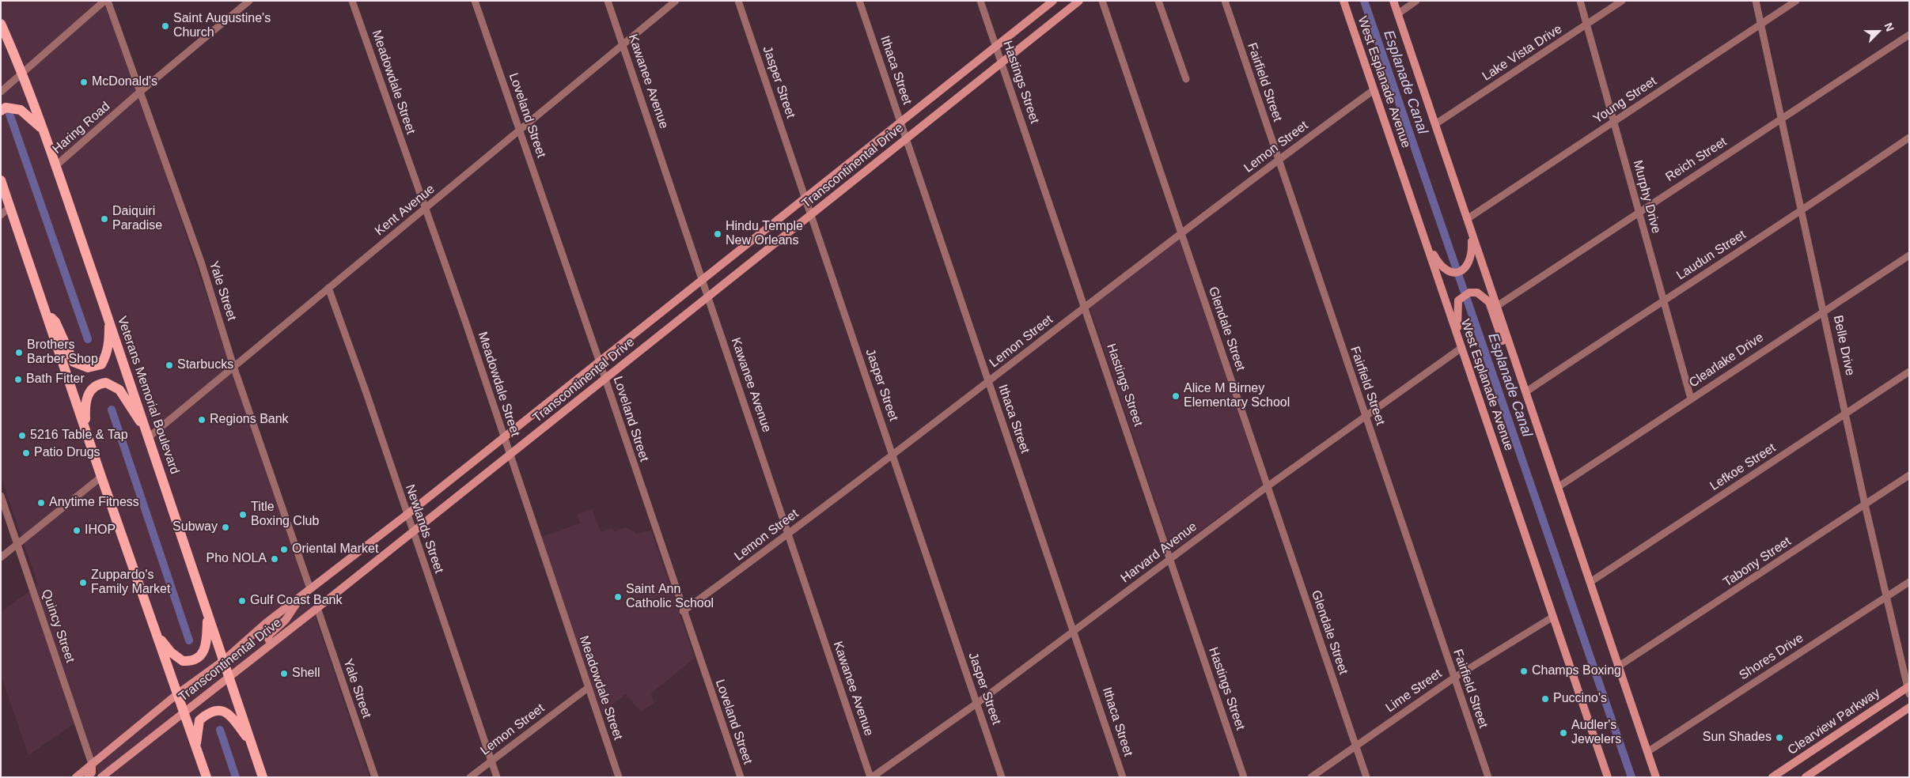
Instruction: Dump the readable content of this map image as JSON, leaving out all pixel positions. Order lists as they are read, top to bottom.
{
  "streets": {
    "main road": ["Veterans Memorial Boulevard"],
    "street": [
      "Lake Vista Drive",
      "Ithaca Street",
      "Kawanee Avenue",
      "Meadowdale Street",
      "Jasper Street",
      "Hastings Street",
      "Fairfield Street",
      "West Esplanade Avenue",
      "Young Street",
      "Loveland Street",
      "Haring Road",
      "Lemon Street",
      "Reich Street",
      "Transcontinental Drive",
      "Murphy Drive",
      "Kent Avenue",
      "Laudun Street",
      "Yale Street",
      "Glendale Street",
      "Belle Drive",
      "Clearlake Drive",
      "Lefkoe Street",
      "Newlands Street",
      "Harvard Avenue",
      "Tabony Street",
      "Quincy Street",
      "Shores Drive",
      "Lime Street",
      "Clearview Parkway"
    ]
  },
  "crossings": [
    ["Lake Vista Drive", "Murphy Drive"],
    ["Ithaca Street", "Lemon Street"],
    ["Ithaca Street", "Transcontinental Drive"],
    ["Ithaca Street", "Harvard Avenue"],
    ["Kawanee Avenue", "Lemon Street"],
    ["Kawanee Avenue", "Transcontinental Drive"],
    ["Kawanee Avenue", "Kent Avenue"],
    ["Kawanee Avenue", "Harvard Avenue"],
    ["Meadowdale Street", "Lemon Street"],
    ["Meadowdale Street", "Transcontinental Drive"],
    ["Meadowdale Street", "Kent Avenue"],
    ["Jasper Street", "Lemon Street"],
    ["Jasper Street", "Transcontinental Drive"],
    ["Jasper Street", "Harvard Avenue"],
    ["Hastings Street", "Lemon Street"],
    ["Hastings Street", "Transcontinental Drive"],
    ["Hastings Street", "Harvard Avenue"],
    ["Fairfield Street", "Lemon Street"],
    ["Fairfield Street", "Harvard Avenue"],
    ["Fairfield Street", "Lime Street"],
    ["West Esplanade Avenue", "Lemon Street"],
    ["West Esplanade Avenue", "Harvard Avenue"],
    ["West Esplanade Avenue", "Lime Street"],
    ["Young Street", "Murphy Drive"],
    ["Young Street", "Belle Drive"],
    ["Loveland Street", "Lemon Street"],
    ["Loveland Street", "Transcontinental Drive"],
    ["Loveland Street", "Kent Avenue"],
    ["Haring Road", "Yale Street"],
    ["Haring Road", "Veterans Memorial Boulevard"],
    ["Lemon Street", "Glendale Street"],
    ["Lemon Street", "Newlands Street"],
    ["Reich Street", "Murphy Drive"],
    ["Reich Street", "Belle Drive"],
    ["Transcontinental Drive", "Yale Street"],
    ["Transcontinental Drive", "Veterans Memorial Boulevard"],
    ["Transcontinental Drive", "Newlands Street"],
    ["Transcontinental Drive", "Quincy Street"],
    ["Murphy Drive", "Laudun Street"],
    ["Murphy Drive", "Clearlake Drive"],
    ["Kent Avenue", "Yale Street"],
    ["Kent Avenue", "Veterans Memorial Boulevard"],
    ["Kent Avenue", "Newlands Street"],
    ["Laudun Street", "Belle Drive"],
    ["Glendale Street", "Harvard Avenue"],
    ["Glendale Street", "Lime Street"],
    ["Belle Drive", "Clearlake Drive"],
    ["Belle Drive", "Lefkoe Street"],
    ["Belle Drive", "Tabony Street"],
    ["Belle Drive", "Shores Drive"],
    ["Belle Drive", "Clearview Parkway"]
  ],
  "water": ["Esplanade Canal"],
  "places": [
    "Saint Augustine's Church",
    "McDonald's",
    "Daiquiri Paradise",
    "Hindu Temple New Orleans",
    "Brothers Barber Shop",
    "Starbucks",
    "Bath Fitter",
    "Alice M Birney Elementary School",
    "Regions Bank",
    "5216 Table & Tap",
    "Patio Drugs",
    "Anytime Fitness",
    "Title Boxing Club",
    "Subway",
    "IHOP",
    "Oriental Market",
    "Pho NOLA",
    "Zuppardo's Family Market",
    "Saint Ann Catholic School",
    "Gulf Coast Bank",
    "Champs Boxing",
    "Shell",
    "Puccino's",
    "Audler's Jewelers",
    "Sun Shades"
  ],
  "north": "top right"
}
